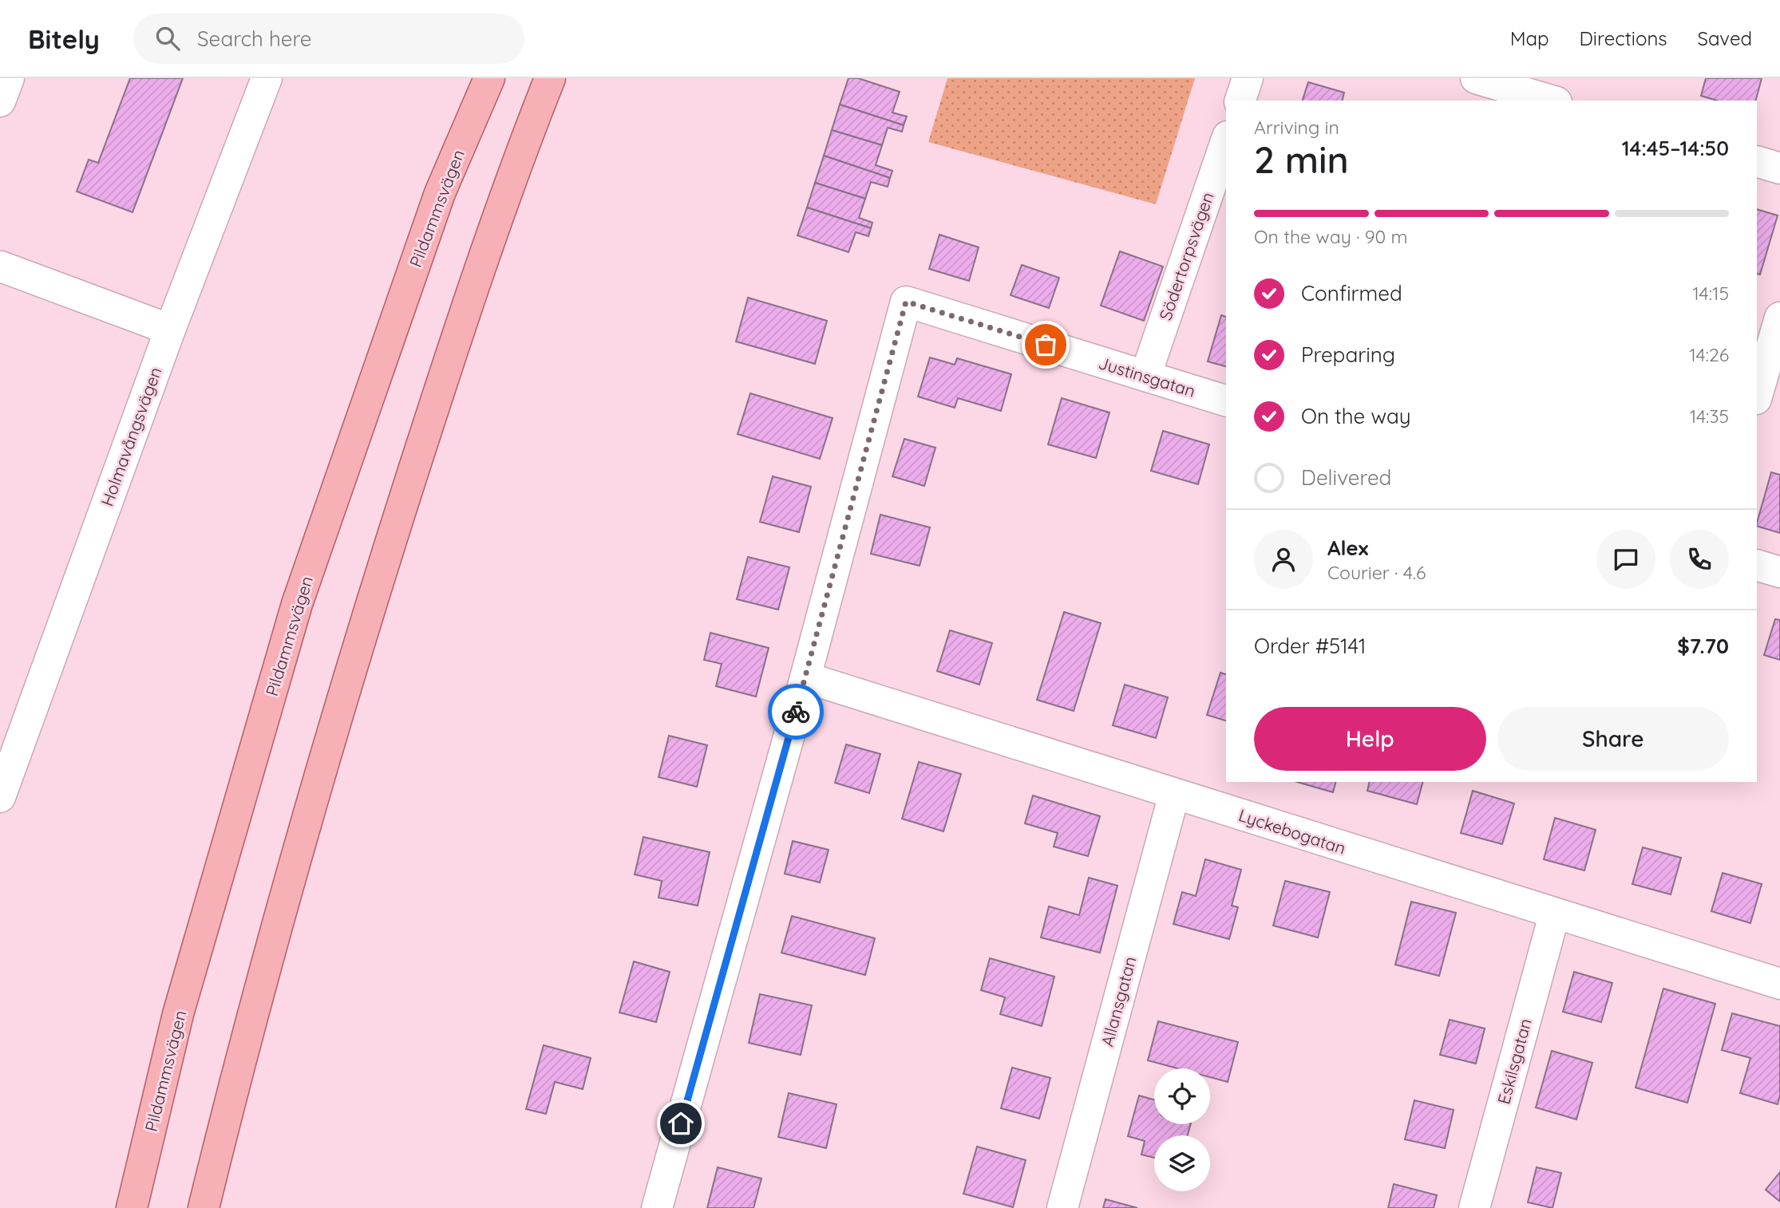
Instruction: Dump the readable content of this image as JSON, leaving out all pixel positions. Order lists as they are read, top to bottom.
{
  "streets": {
    "main road": ["Pildammsvägen"],
    "street": [
      "Södertorpsvägen",
      "Justinsgatan",
      "Holmavångsvägen",
      "Lyckebogatan",
      "Allansgatan",
      "Eskilsgatan"
    ]
  },
  "crossings": [
    ["Södertorpsvägen", "Justinsgatan"],
    ["Justinsgatan", "Lyckebogatan"],
    ["Lyckebogatan", "Allansgatan"],
    ["Lyckebogatan", "Eskilsgatan"]
  ],
  "page": {
    "header": "Bitely",
    "search": "Search here",
    "nav": ["Map", "Directions", "Saved"],
    "heading": ["2 min", "Arriving in", "14:45–14:50"],
    "panel": [
      "Alex",
      "Courier · 4.6",
      "Order #5141",
      "$7.70"
    ],
    "bar": "On the way · 90 m",
    "list": [
      ["Confirmed", "14:15"],
      ["Preparing", "14:26"],
      ["On the way", "14:35"],
      "Delivered"
    ],
    "buttons": ["Help", "Share"]
  }
}
